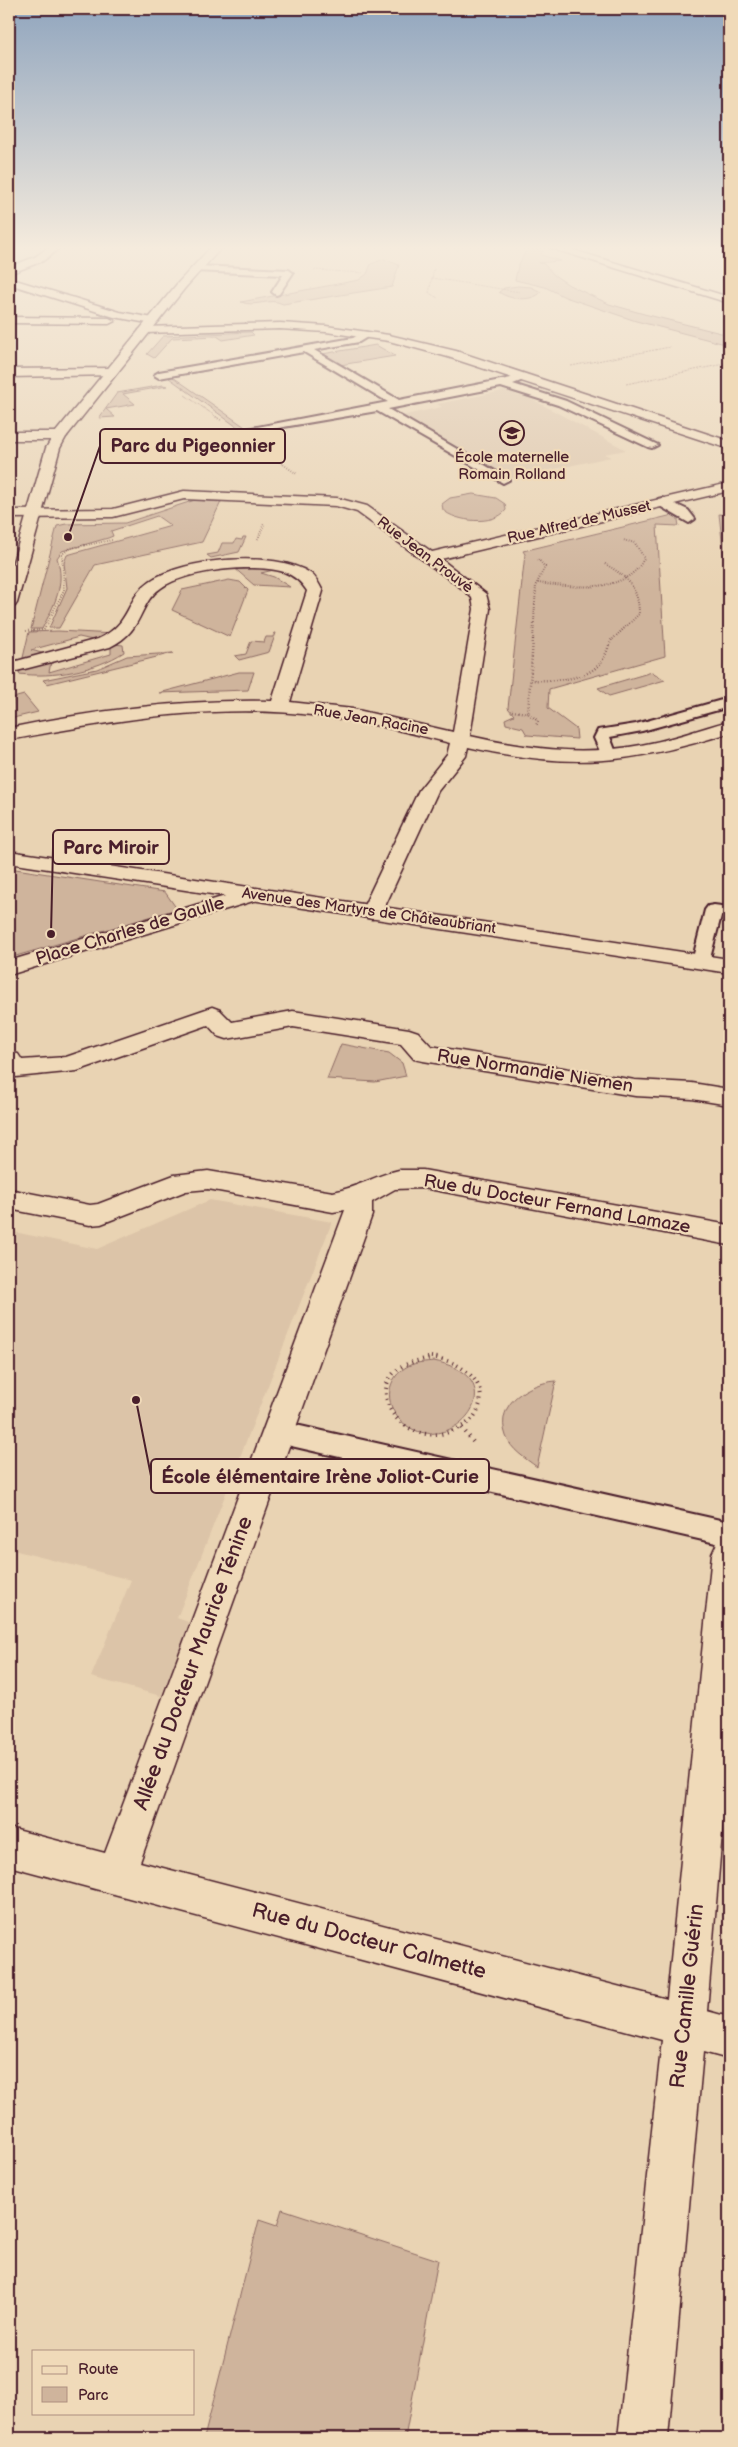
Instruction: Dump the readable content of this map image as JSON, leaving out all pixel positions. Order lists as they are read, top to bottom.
{
  "streets": {
    "street": [
      "Rue Alfred de Musset",
      "Rue Jean Prouvé",
      "Rue Jean Racine",
      "Avenue des Martyrs de Châteaubriant",
      "Place Charles de Gaulle",
      "Rue Normandie Niemen",
      "Rue du Docteur Fernand Lamaze",
      "Allée du Docteur Maurice Ténine",
      "Rue du Docteur Calmette",
      "Rue Camille Guérin"
    ]
  },
  "crossings": [
    ["Rue Alfred de Musset", "Rue Jean Prouvé"],
    ["Rue Jean Prouvé", "Rue Jean Racine"],
    ["Rue Jean Prouvé", "Avenue des Martyrs de Châteaubriant"],
    ["Avenue des Martyrs de Châteaubriant", "Place Charles de Gaulle"],
    ["Rue du Docteur Fernand Lamaze", "Allée du Docteur Maurice Ténine"],
    ["Allée du Docteur Maurice Ténine", "Rue du Docteur Calmette"],
    ["Rue du Docteur Calmette", "Rue Camille Guérin"]
  ],
  "places": {
    "school or university": ["École maternelle Romain Rolland"],
    "other": ["Parc du Pigeonnier", "Parc Miroir", "École élémentaire Irène Joliot-Curie"]
  },
  "legend": ["Route", "Parc"]
}
